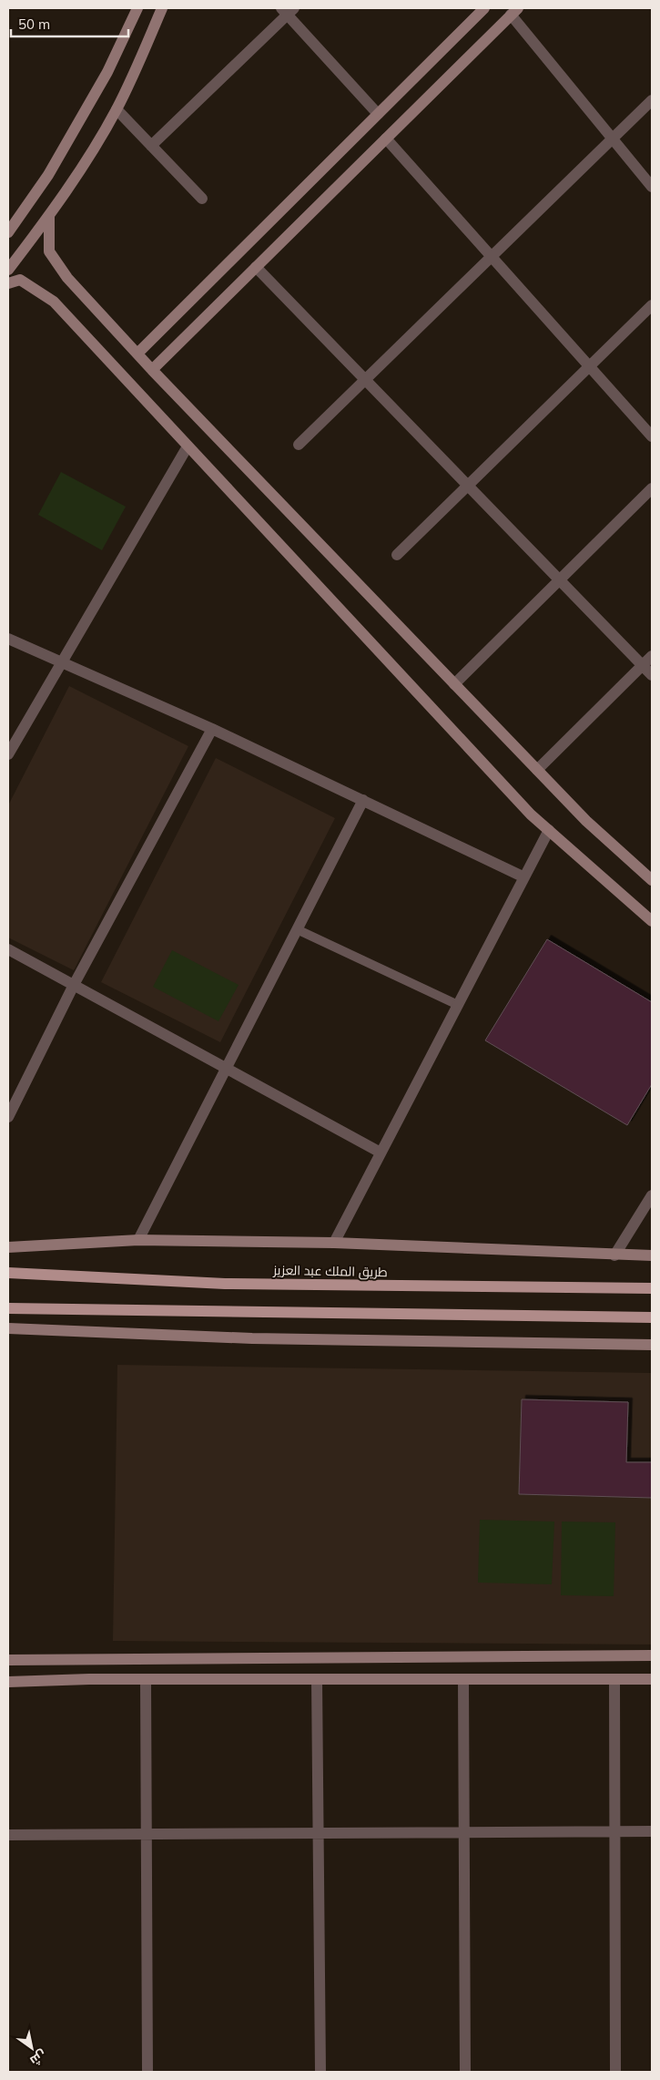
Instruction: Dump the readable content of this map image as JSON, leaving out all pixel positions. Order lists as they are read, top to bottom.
{
  "streets": {
    "main road": ["طريق الملك عبد العزيز"]
  },
  "scale_bar": "50 m",
  "north": "bottom right"
}
